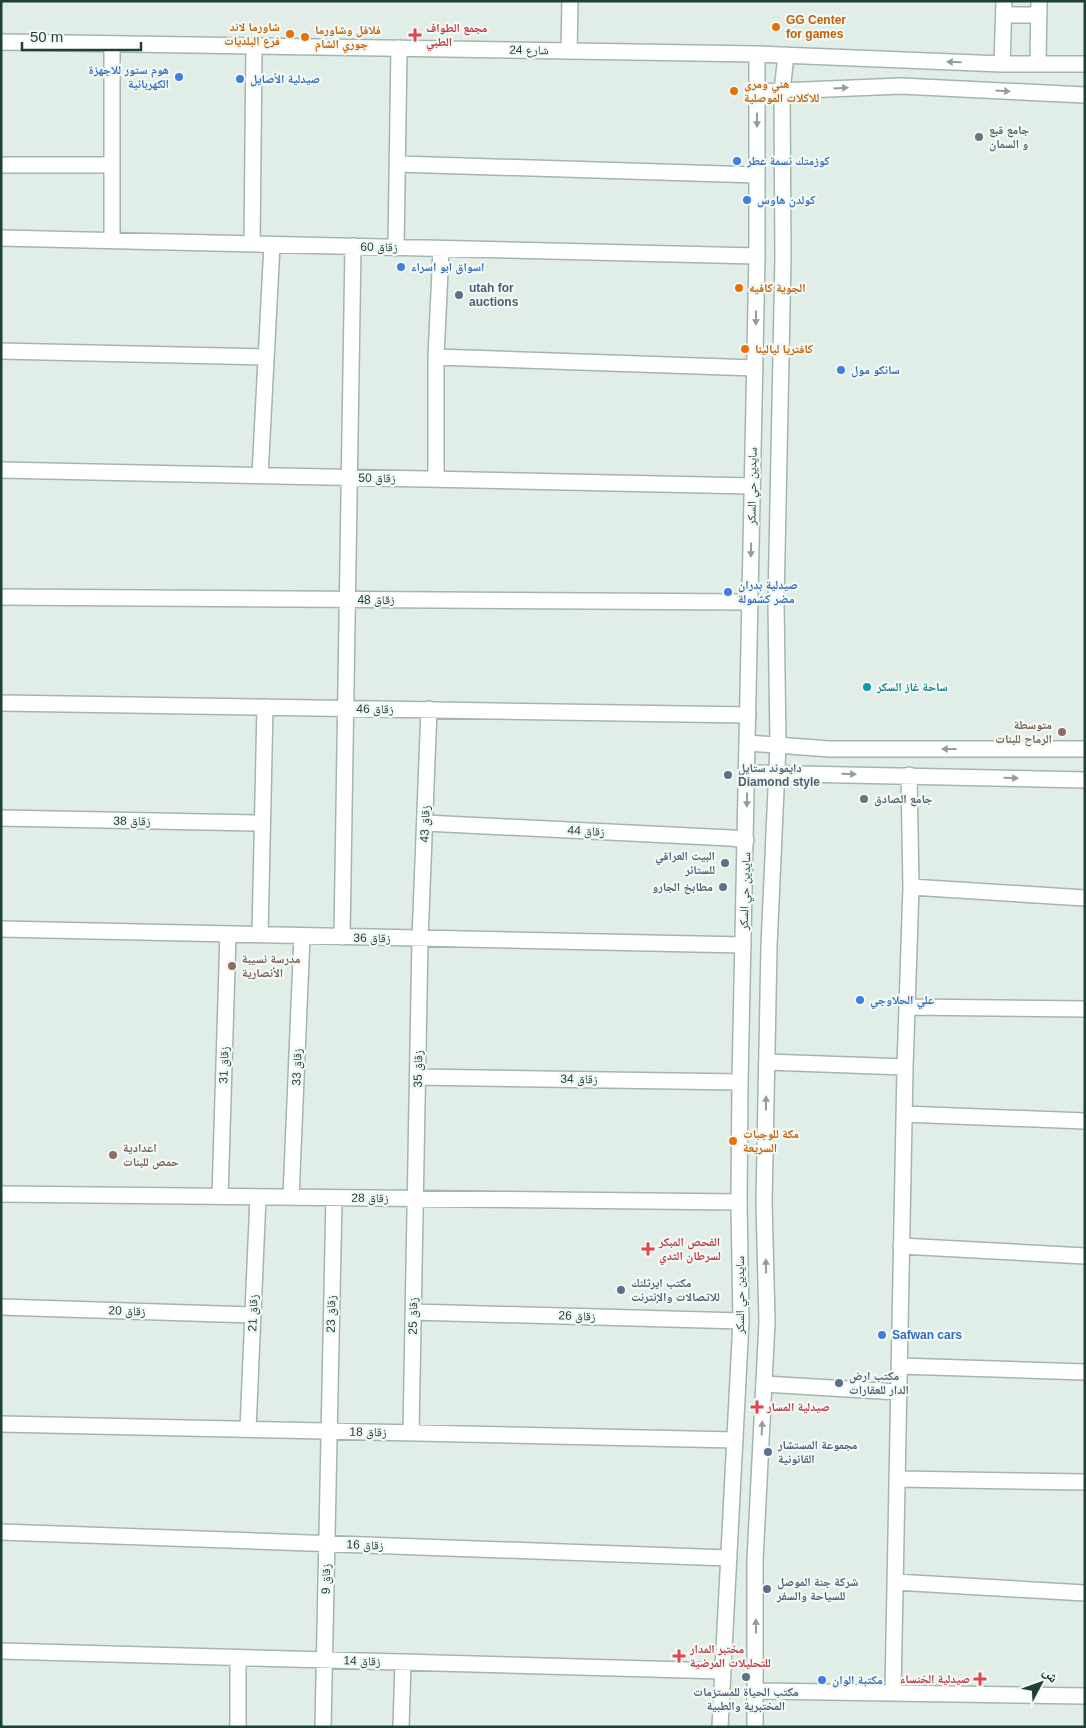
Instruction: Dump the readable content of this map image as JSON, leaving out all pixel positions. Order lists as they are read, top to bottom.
{
  "streets": {
    "street": [
      "شارع 24",
      "زقاق 60",
      "زقاق 50",
      "سايدين حي السكر",
      "زقاق 48",
      "زقاق 46",
      "زقاق 38",
      "زقاق 43",
      "زقاق 44",
      "زقاق 36",
      "زقاق 31",
      "زقاق 33",
      "زقاق 35",
      "زقاق 34",
      "زقاق 28",
      "زقاق 20",
      "زقاق 21",
      "زقاق 23",
      "زقاق 25",
      "زقاق 26",
      "زقاق 18",
      "زقاق 16",
      "زقاق 9",
      "زقاق 14"
    ]
  },
  "crossings": [
    ["شارع 24", "سايدين حي السكر"],
    ["زقاق 60", "سايدين حي السكر"],
    ["زقاق 50", "سايدين حي السكر"],
    ["سايدين حي السكر", "زقاق 48"],
    ["سايدين حي السكر", "زقاق 46"],
    ["سايدين حي السكر", "زقاق 44"],
    ["سايدين حي السكر", "زقاق 36"],
    ["سايدين حي السكر", "زقاق 34"],
    ["سايدين حي السكر", "زقاق 28"],
    ["سايدين حي السكر", "زقاق 26"],
    ["سايدين حي السكر", "زقاق 18"],
    ["سايدين حي السكر", "زقاق 16"],
    ["سايدين حي السكر", "زقاق 14"],
    ["زقاق 46", "زقاق 43"],
    ["زقاق 43", "زقاق 44"],
    ["زقاق 43", "زقاق 36"],
    ["زقاق 43", "زقاق 35"],
    ["زقاق 36", "زقاق 31"],
    ["زقاق 36", "زقاق 33"],
    ["زقاق 36", "زقاق 35"],
    ["زقاق 31", "زقاق 28"],
    ["زقاق 33", "زقاق 28"],
    ["زقاق 35", "زقاق 34"],
    ["زقاق 35", "زقاق 28"],
    ["زقاق 35", "زقاق 25"],
    ["زقاق 28", "زقاق 21"],
    ["زقاق 28", "زقاق 23"],
    ["زقاق 28", "زقاق 25"],
    ["زقاق 20", "زقاق 21"],
    ["زقاق 21", "زقاق 18"],
    ["زقاق 23", "زقاق 18"],
    ["زقاق 23", "زقاق 9"],
    ["زقاق 25", "زقاق 26"],
    ["زقاق 25", "زقاق 18"],
    ["زقاق 18", "زقاق 9"],
    ["زقاق 16", "زقاق 9"],
    ["زقاق 9", "زقاق 14"]
  ],
  "places": {
    "other": [
      "GG Center for games",
      "شاورما لاند فرع البلديات",
      "فلافل وشاورما جوري الشام",
      "هوم ستور للاجهزة الكهربائية",
      "صيدلية الأصايل",
      "هني ومري للاكلات الموصلية",
      "جامع قبع و السمان",
      "كوزمتك نسمة عطر",
      "كولدن هاوس",
      "اسواق ابو اسراء",
      "الجوية كافيه",
      "utah for auctions",
      "كافتريا ليالينا",
      "سانكو مول",
      "صيدلية بدران مضر كشمولة",
      "ساحة غاز السكر",
      "متوسطة الرماح للبنات",
      "دايموند ستايل Diamond style",
      "جامع الصادق",
      "البيت العراقي للستائر",
      "مطابخ الجارو",
      "مدرسة نسيبة الأنصارية",
      "علي الحلاوجي",
      "مكة للوجبات السريعة",
      "اعدادية حمص للبنات",
      "مكتب ايرثلنك للاتصالات والإنترنت",
      "Safwan cars",
      "مكتب ارض الدار للعقارات",
      "مجموعة المستشار القانونية",
      "شركة جنة الموصل للسياحة والسفر",
      "مكتب الحياة للمستزمات المختبرية والطبية",
      "مكتبة الوان"
    ],
    "health": [
      "مجمع الطواف الطبي",
      "الفحص المبكر لسرطان الثدي",
      "صيدلية المسار",
      "مختبر المدار للتحليلات المرضية",
      "صيدلية الخنساء"
    ]
  },
  "scale_bar": "50 m",
  "north": "top right"
}
